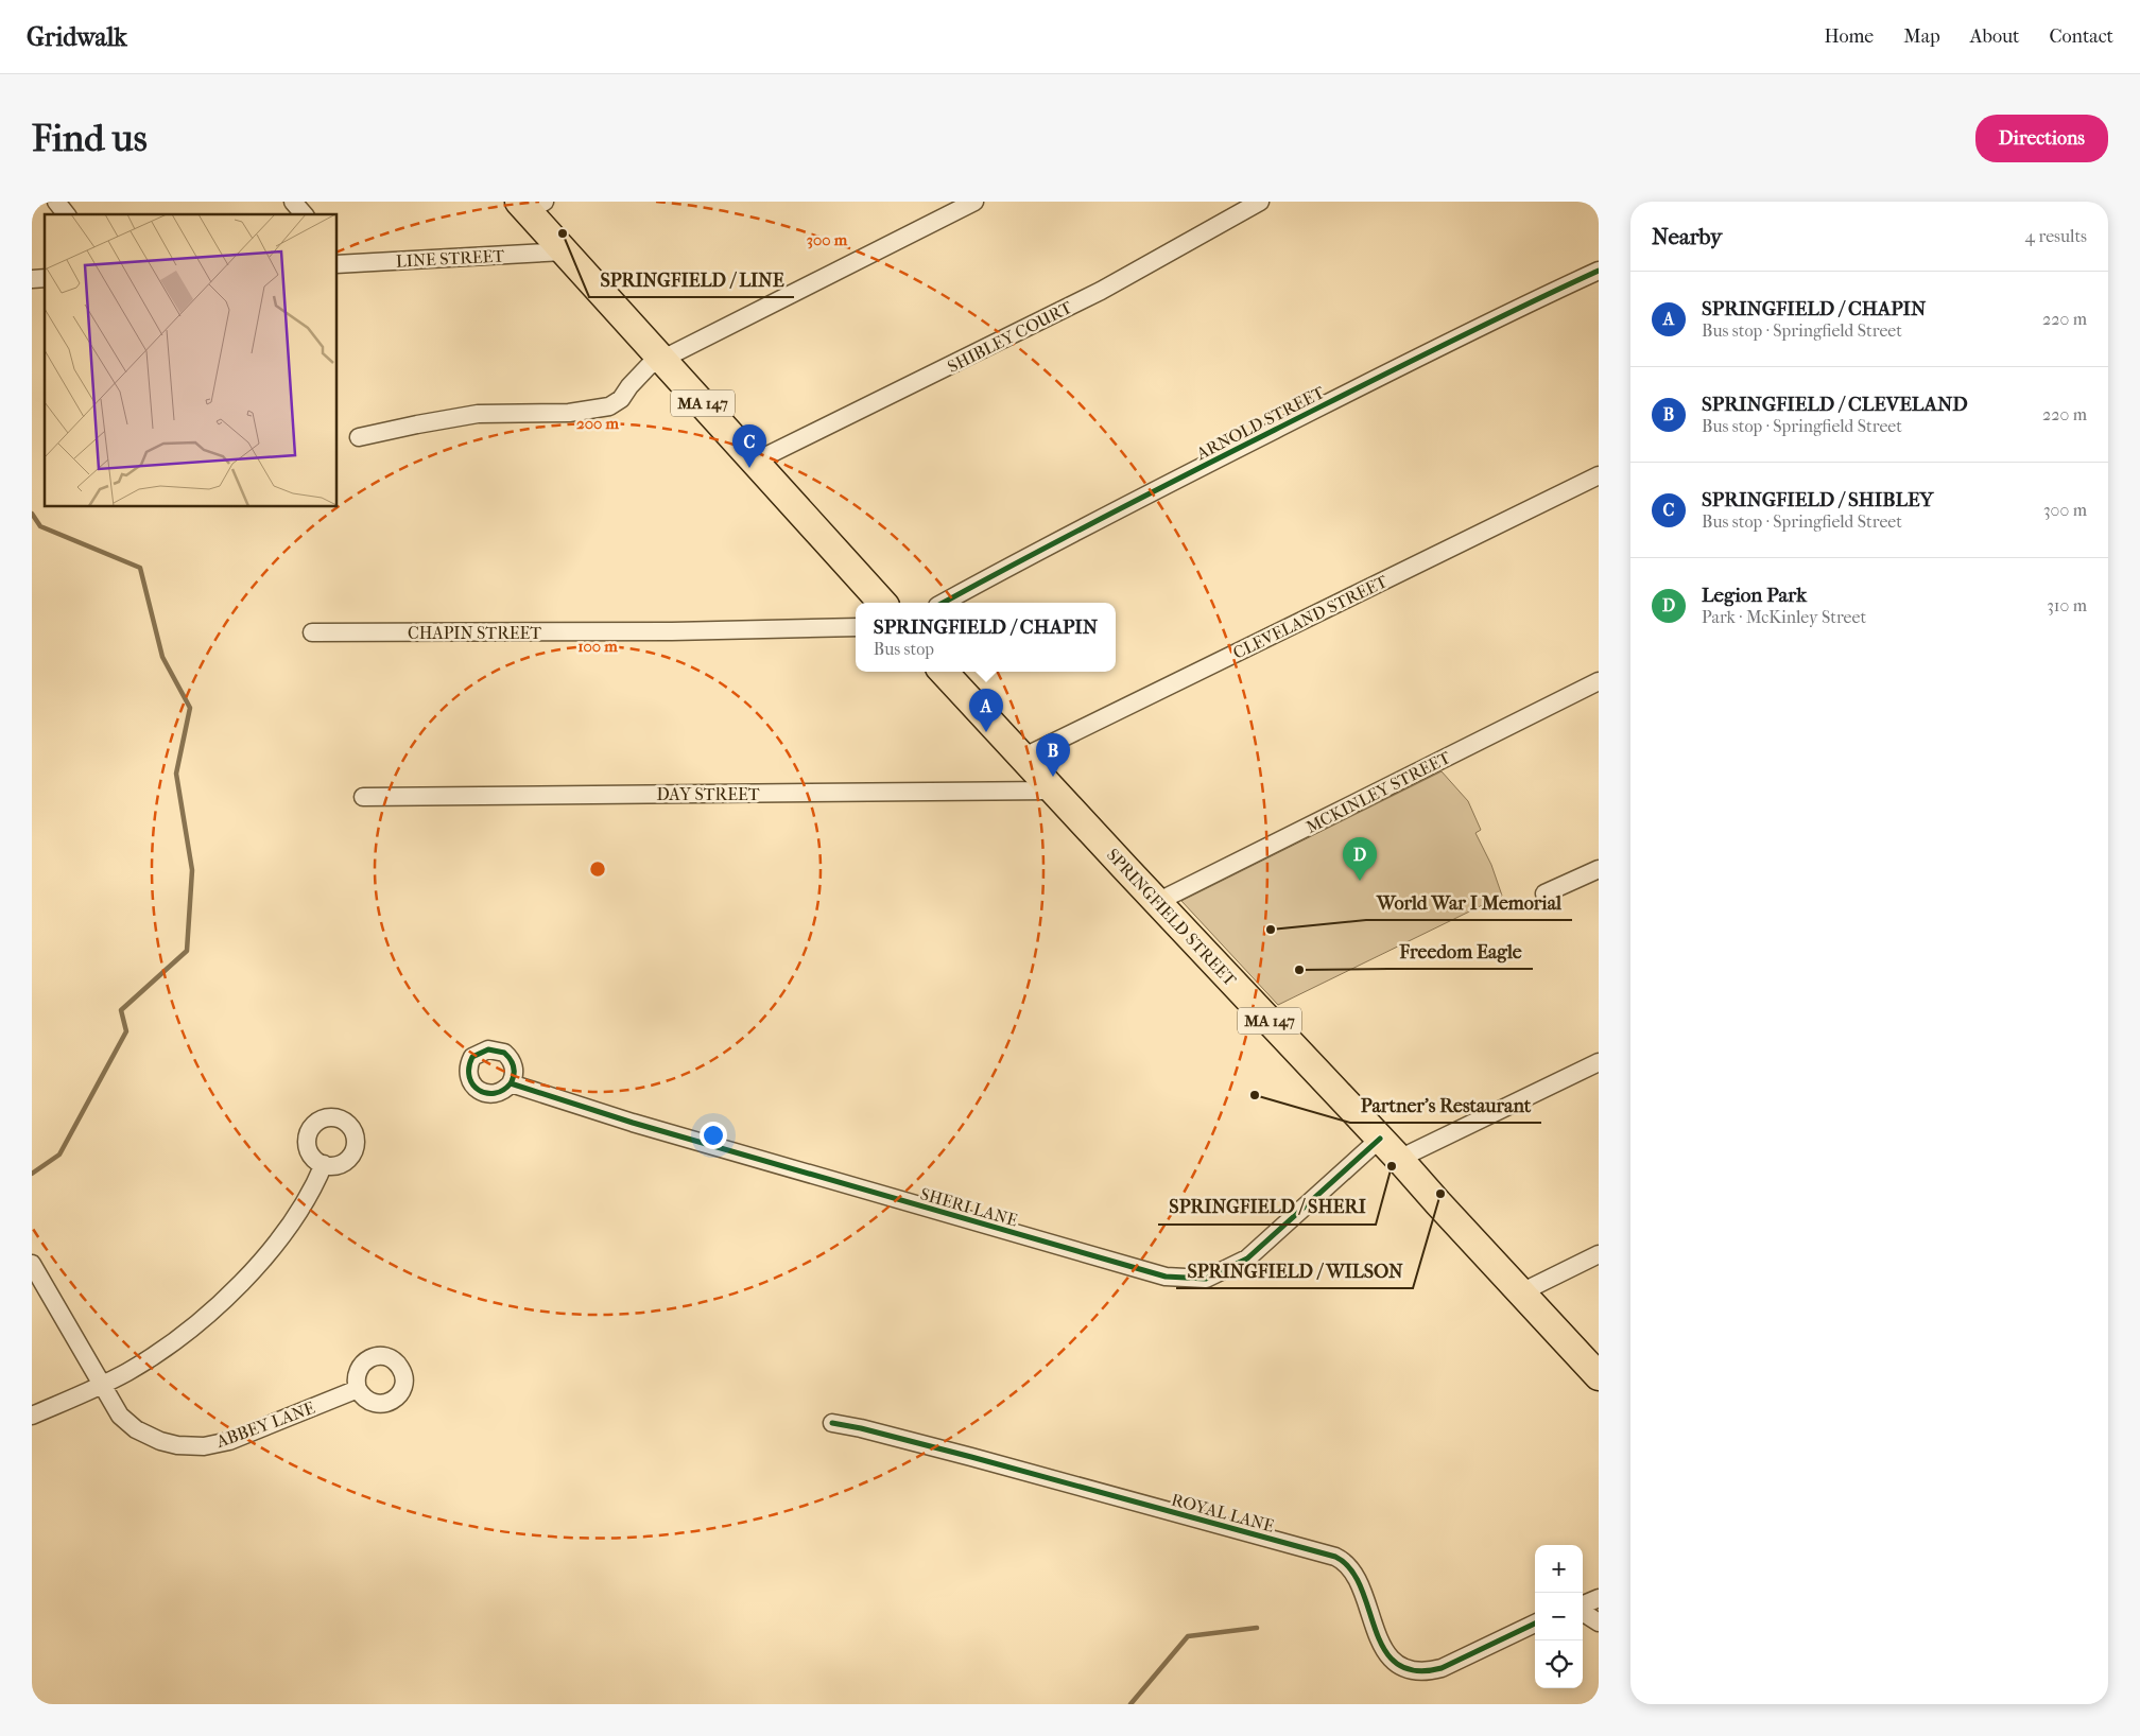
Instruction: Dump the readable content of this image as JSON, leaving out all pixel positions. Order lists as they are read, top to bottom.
{
  "streets": {
    "main road": ["MA 147", "SPRINGFIELD STREET"],
    "street": [
      "LINE STREET",
      "SHIBLEY COURT",
      "ARNOLD STREET",
      "CLEVELAND STREET",
      "CHAPIN STREET",
      "MCKINLEY STREET",
      "DAY STREET",
      "SHERI LANE",
      "ABBEY LANE",
      "ROYAL LANE"
    ]
  },
  "crossings": [
    ["LINE STREET", "MA 147"],
    ["SHIBLEY COURT", "MA 147"],
    ["CLEVELAND STREET", "SPRINGFIELD STREET"],
    ["MCKINLEY STREET", "SPRINGFIELD STREET"],
    ["DAY STREET", "SPRINGFIELD STREET"],
    ["SPRINGFIELD STREET", "SHERI LANE"]
  ],
  "places": [
    "SPRINGFIELD / LINE",
    "World War I Memorial",
    "Freedom Eagle",
    "Partner's Restaurant",
    "SPRINGFIELD / SHERI",
    "SPRINGFIELD / WILSON"
  ],
  "page": {
    "header": "Gridwalk",
    "nav": [
      "Home",
      "Map",
      "About",
      "Contact"
    ],
    "buttons": "Directions",
    "title": "Find us",
    "heading": ["Nearby", "4 results"],
    "list": [
      {
        "mark": "A",
        "name": "SPRINGFIELD / CHAPIN",
        "note": "Bus stop · Springfield Street",
        "value": "220 m"
      },
      {
        "mark": "B",
        "name": "SPRINGFIELD / CLEVELAND",
        "note": "Bus stop · Springfield Street",
        "value": "220 m"
      },
      {
        "mark": "C",
        "name": "SPRINGFIELD / SHIBLEY",
        "note": "Bus stop · Springfield Street",
        "value": "300 m"
      },
      {
        "mark": "D",
        "name": "Legion Park",
        "note": "Park · McKinley Street",
        "value": "310 m"
      }
    ],
    "pins": [
      "C",
      "A",
      "B",
      "D"
    ],
    "popup": ["SPRINGFIELD / CHAPIN", "Bus stop"],
    "map_buttons": ["+", "−"]
  },
  "rings": ["300 m", "200 m", "100 m"]
}
